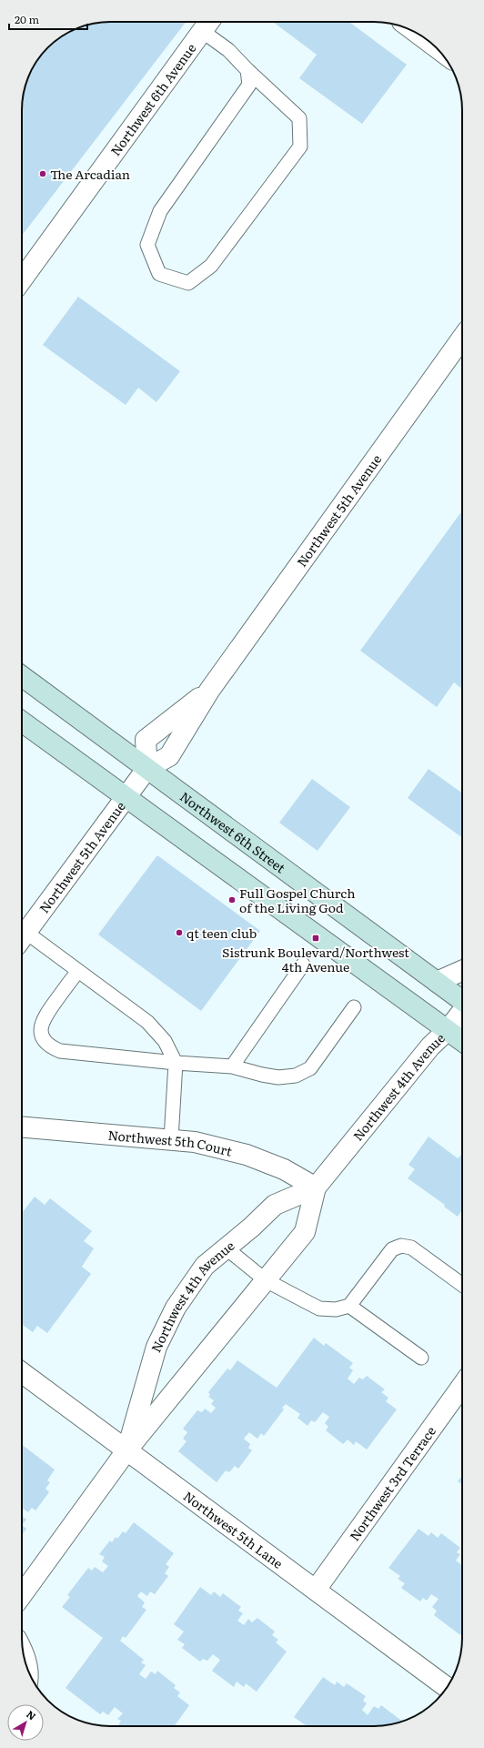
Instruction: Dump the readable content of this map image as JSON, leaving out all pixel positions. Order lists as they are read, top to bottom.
{
  "streets": {
    "street": [
      "Northwest 6th Avenue",
      "Northwest 5th Avenue",
      "Northwest 6th Street",
      "Northwest 4th Avenue",
      "Northwest 5th Court",
      "Northwest 3rd Terrace",
      "Northwest 5th Lane"
    ]
  },
  "crossings": [
    ["Northwest 5th Avenue", "Northwest 6th Street"],
    ["Northwest 4th Avenue", "Northwest 5th Court"],
    ["Northwest 4th Avenue", "Northwest 5th Lane"],
    ["Northwest 3rd Terrace", "Northwest 5th Lane"]
  ],
  "places": {
    "other": ["The Arcadian", "Full Gospel Church of the Living God", "qt teen club"],
    "transit": ["Sistrunk Boulevard/Northwest 4th Avenue"]
  },
  "scale_bar": "20 m",
  "north": "top right"
}
